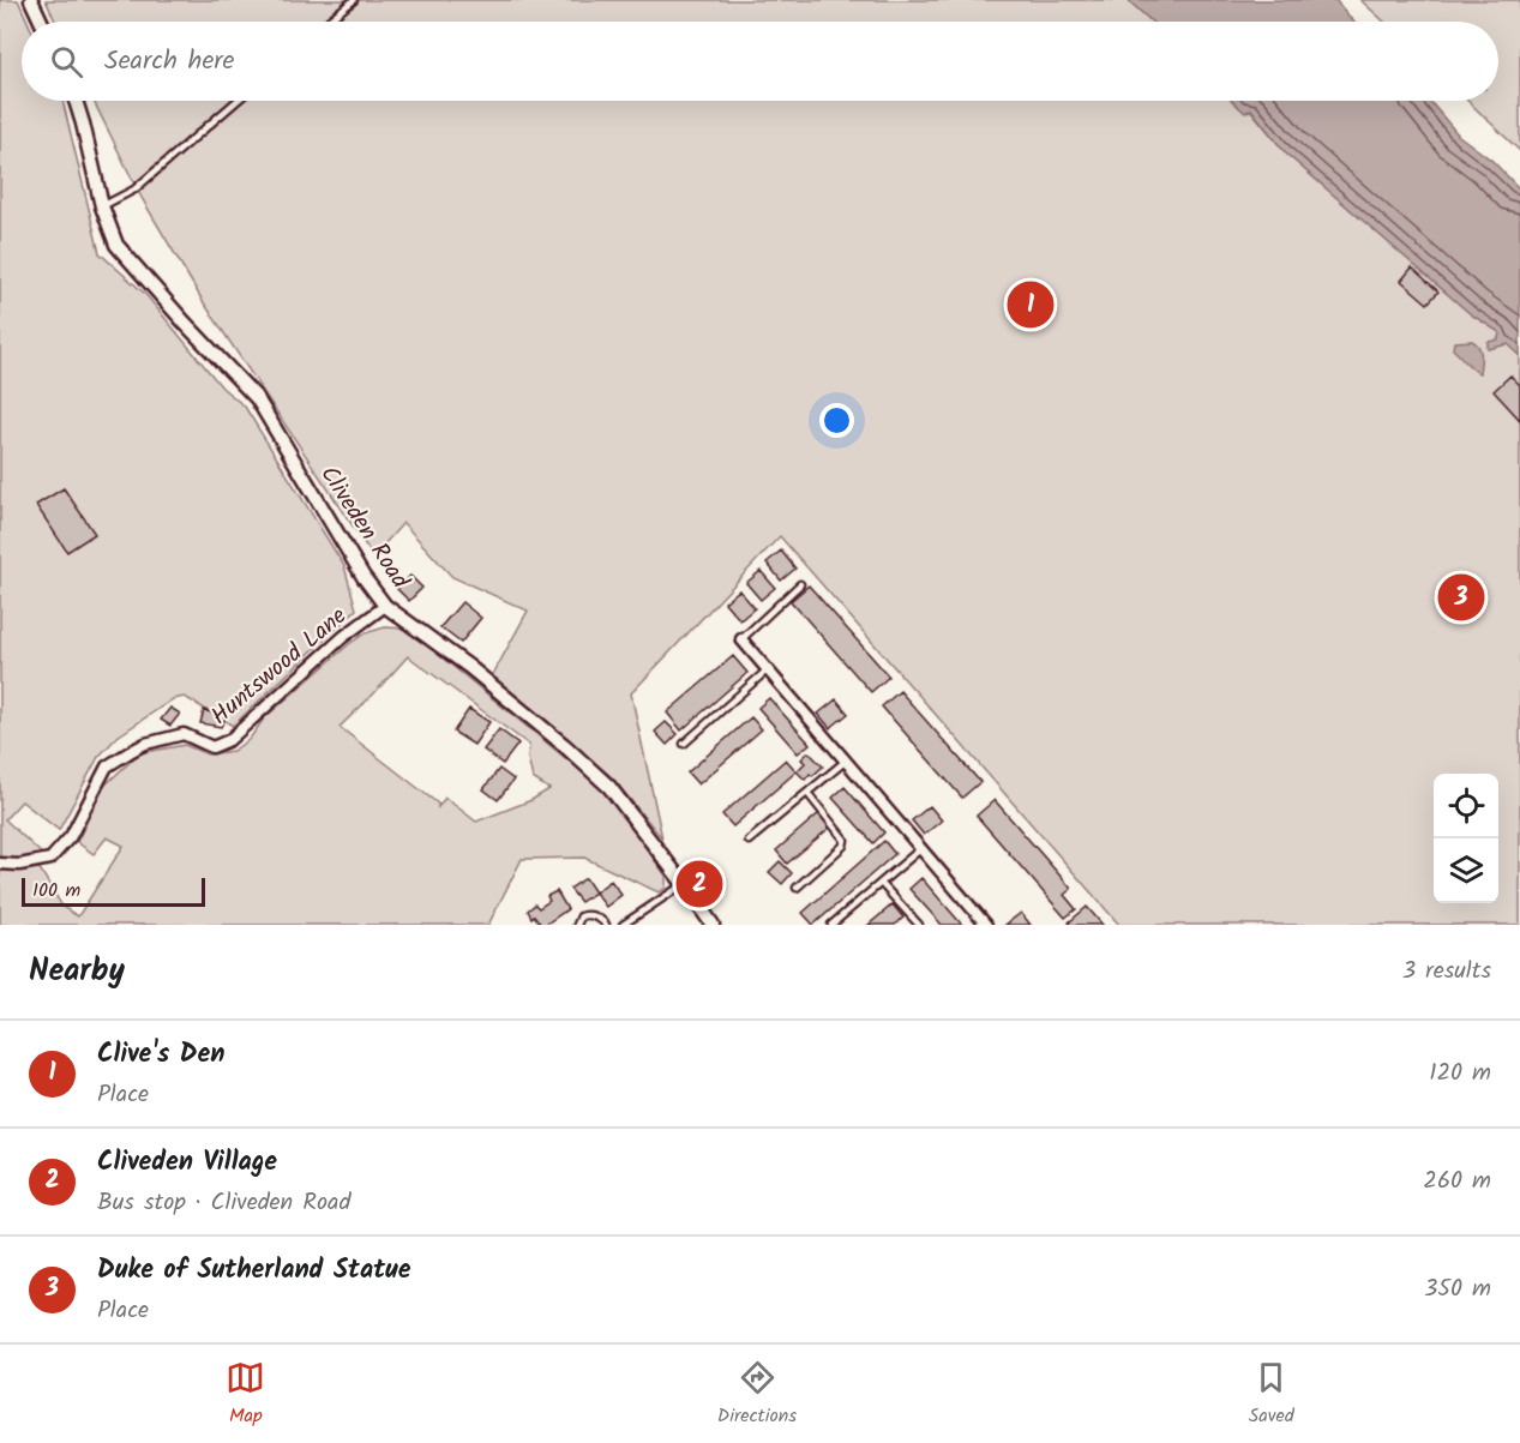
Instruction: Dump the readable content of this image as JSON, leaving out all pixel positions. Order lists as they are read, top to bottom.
{
  "streets": {
    "street": ["Cliveden Road", "Huntswood Lane"]
  },
  "crossings": [
    ["Cliveden Road", "Huntswood Lane"]
  ],
  "scale_bar": "100 m",
  "page": {
    "search": "Search here",
    "pins": ["1", "3", "2"],
    "scale": "100 m",
    "heading": ["Nearby", "3 results"],
    "list": [
      {
        "mark": "1",
        "name": "Clive's Den",
        "note": "Place",
        "value": "120 m"
      },
      {
        "mark": "2",
        "name": "Cliveden Village",
        "note": "Bus stop · Cliveden Road",
        "value": "260 m"
      },
      {
        "mark": "3",
        "name": "Duke of Sutherland Statue",
        "note": "Place",
        "value": "350 m"
      }
    ],
    "nav": ["Map", "Directions", "Saved"]
  }
}
